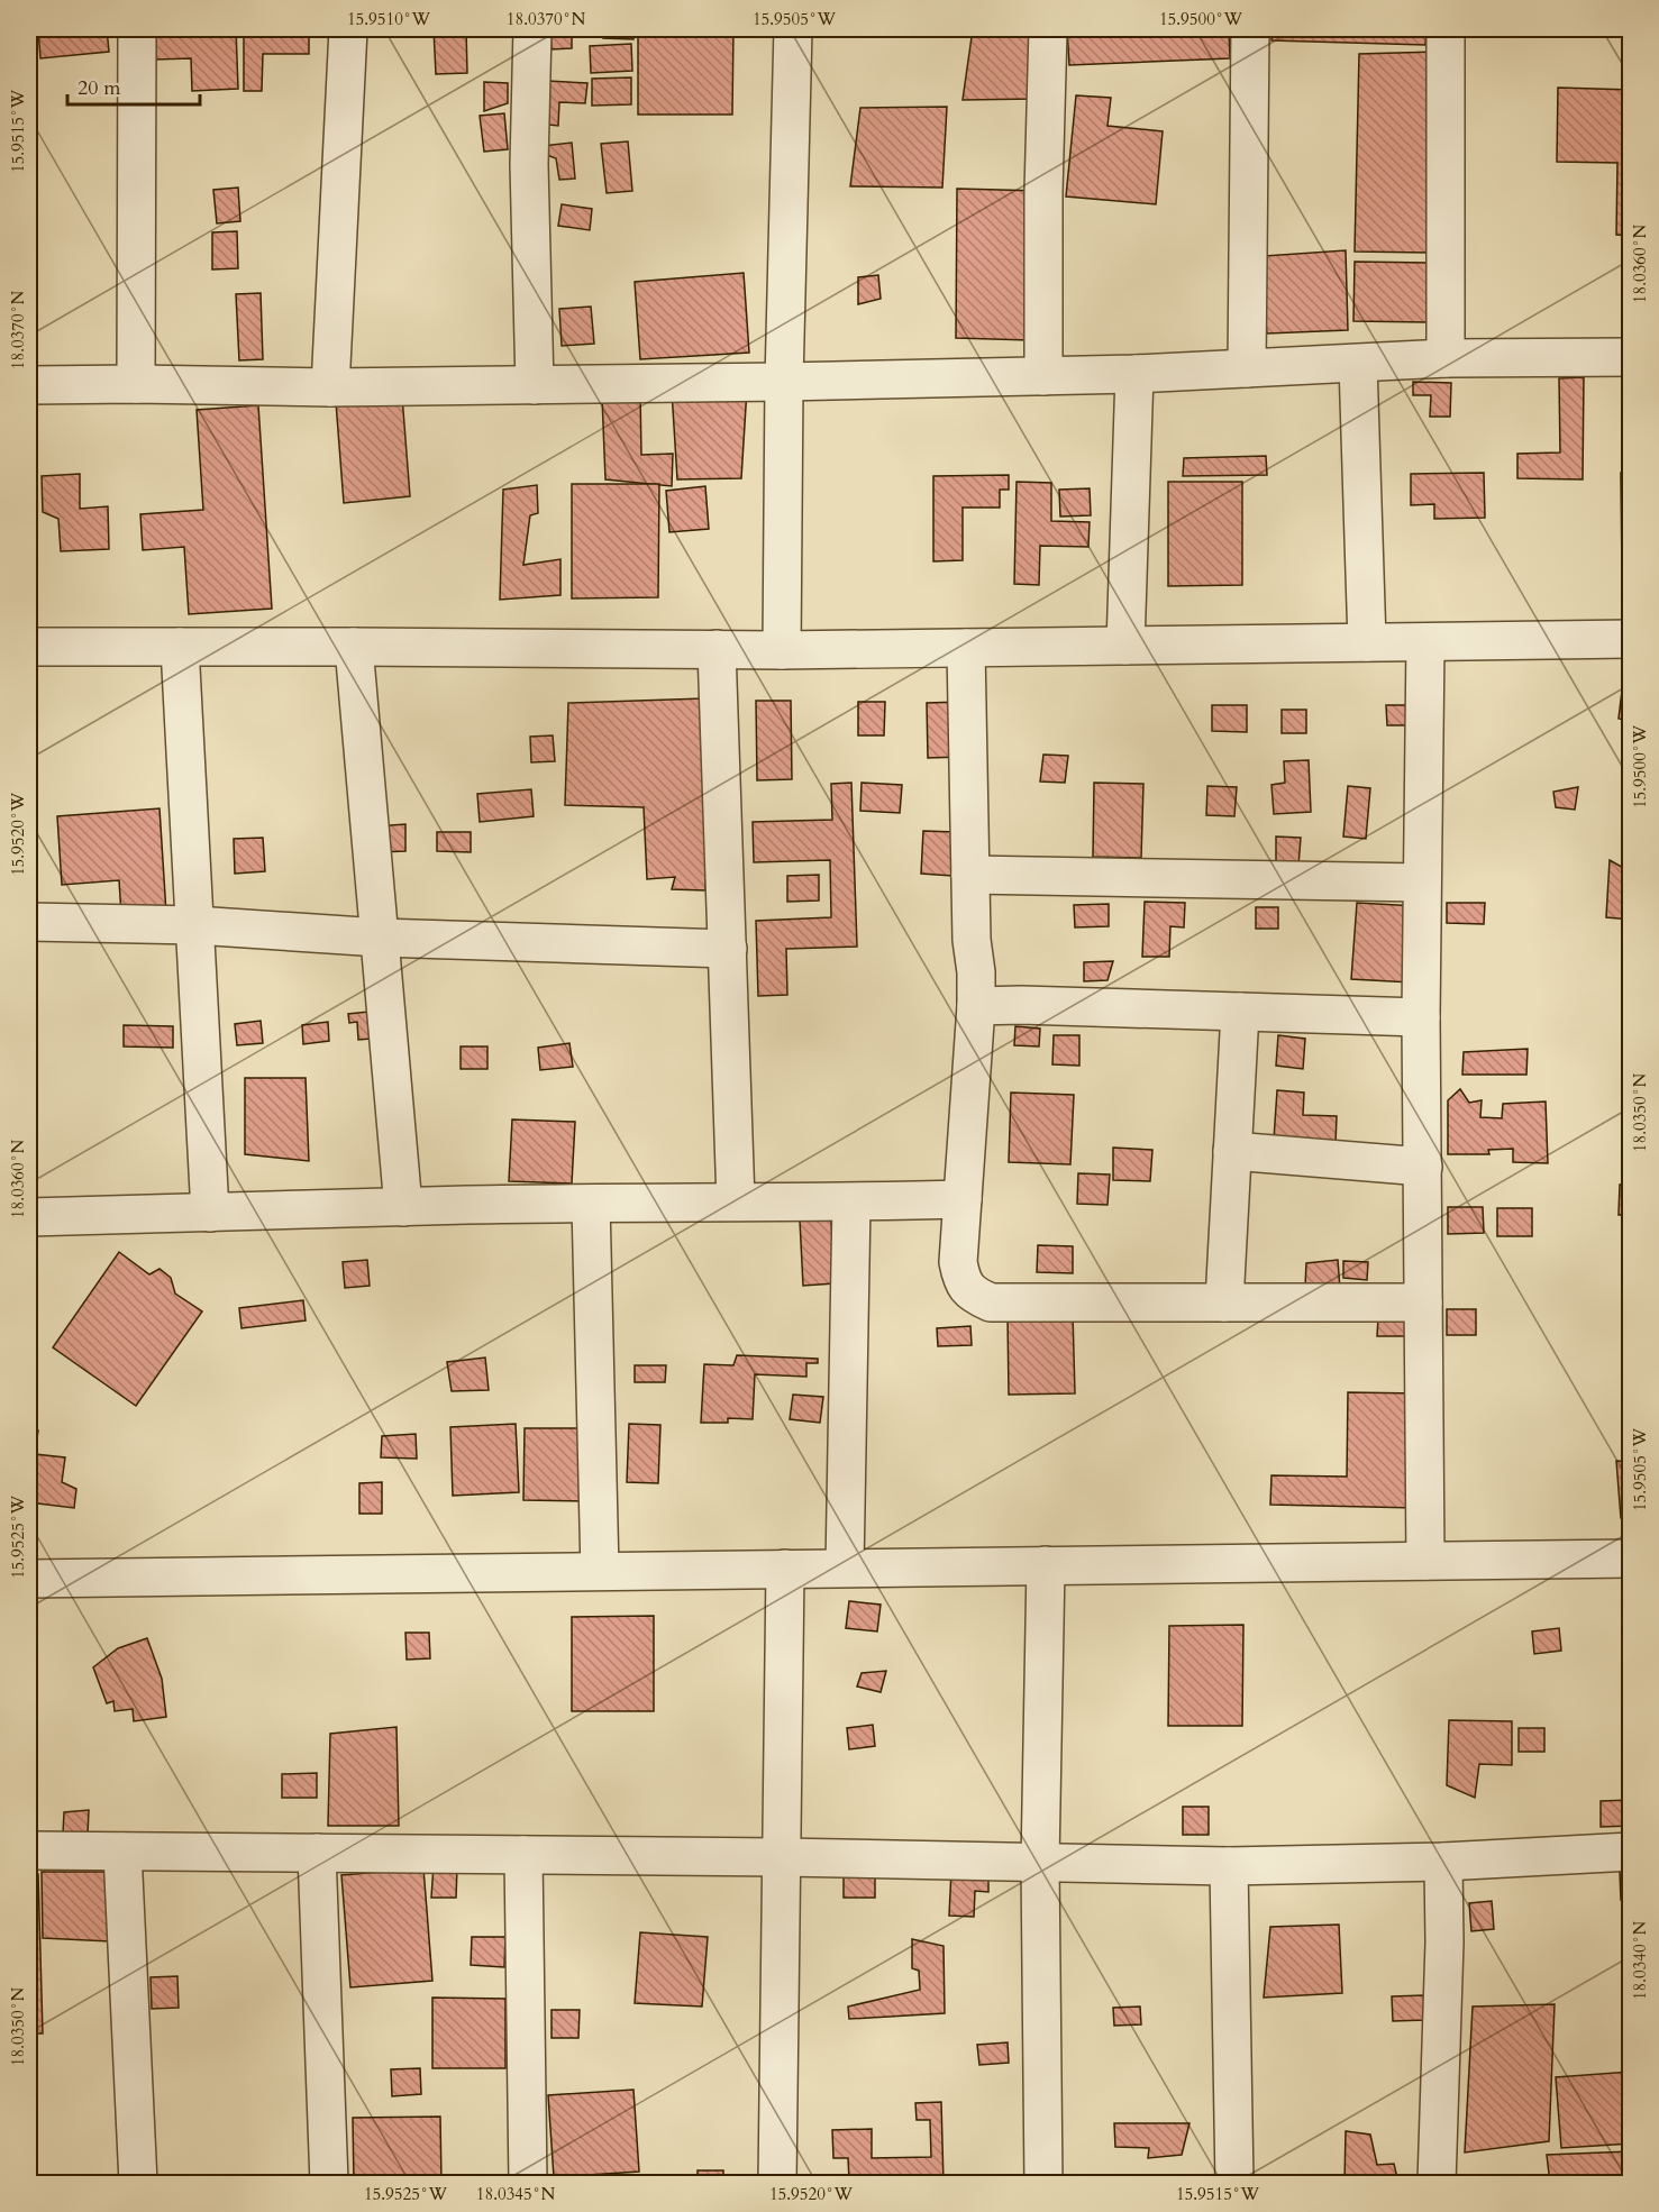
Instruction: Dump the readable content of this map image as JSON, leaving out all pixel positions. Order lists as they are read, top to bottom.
{
  "scale_bar": "20 m",
  "coordinates": [
    "15.9510°W",
    "18.0370°N",
    "15.9505°W",
    "15.9500°W",
    "15.9515°W",
    "18.0360°N",
    "15.9520°W",
    "18.0350°N",
    "15.9525°W",
    "18.0340°N",
    "18.0345°N"
  ]
}
